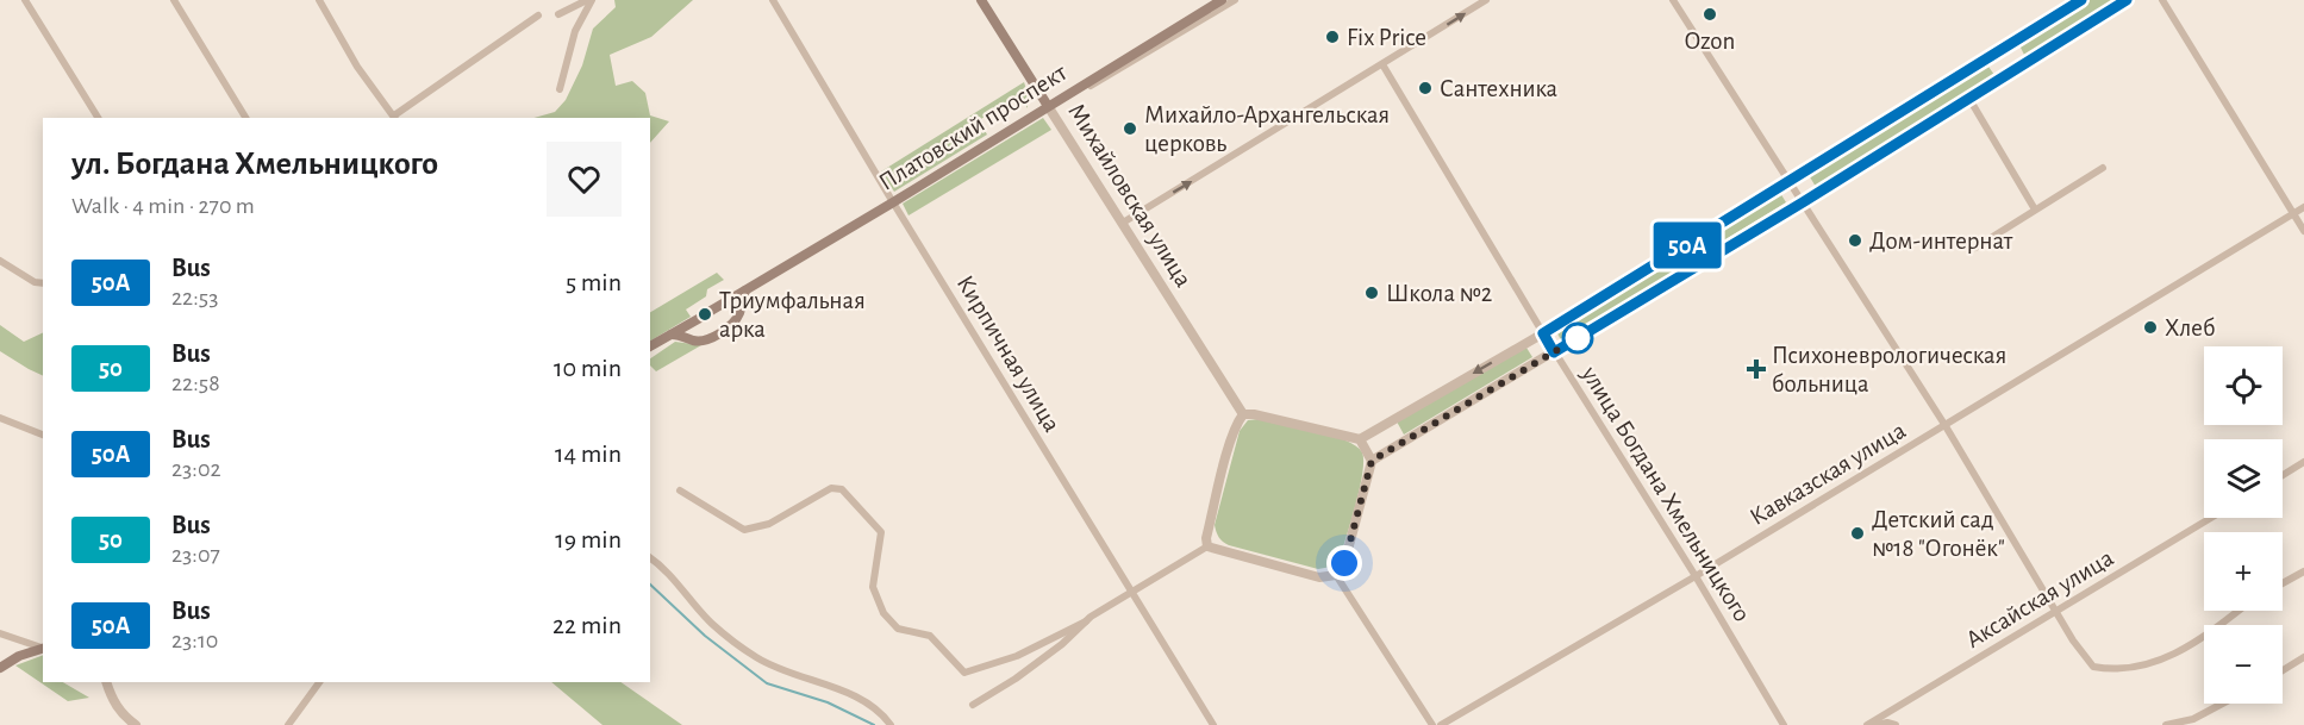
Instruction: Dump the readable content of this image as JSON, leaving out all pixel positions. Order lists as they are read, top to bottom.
{
  "streets": {
    "main road": ["Платовский проспект", "Михайловская улица"],
    "street": [
      "Кирпичная улица",
      "Кавказская улица",
      "улица Богдана Хмельницкого",
      "Аксайская улица"
    ]
  },
  "crossings": [
    ["Платовский проспект", "Михайловская улица"],
    ["Платовский проспект", "Кирпичная улица"],
    ["Кавказская улица", "улица Богдана Хмельницкого"]
  ],
  "places": {
    "other": [
      "Ozon",
      "Fix Price",
      "Сантехника",
      "Михайло-Архангельская церковь",
      "Дом-интернат",
      "Школа №2",
      "Триумфальная арка",
      "Хлеб",
      "Детский сад №18 \"Огонёк\""
    ],
    "health": ["Психоневрологическая больница"]
  },
  "lines": ["bus line 50А"],
  "page": {
    "on_map": "50А",
    "heading": ["ул. Богдана Хмельницкого", "Walk · 4 min · 270 m"],
    "list": [
      {
        "mark": "50А",
        "name": "Bus",
        "note": "22:53",
        "value": "5 min"
      },
      {
        "mark": "50",
        "name": "Bus",
        "note": "22:58",
        "value": "10 min"
      },
      {
        "mark": "50А",
        "name": "Bus",
        "note": "23:02",
        "value": "14 min"
      },
      {
        "mark": "50",
        "name": "Bus",
        "note": "23:07",
        "value": "19 min"
      },
      {
        "mark": "50А",
        "name": "Bus",
        "note": "23:10",
        "value": "22 min"
      }
    ],
    "map_buttons": ["+", "−"]
  }
}
